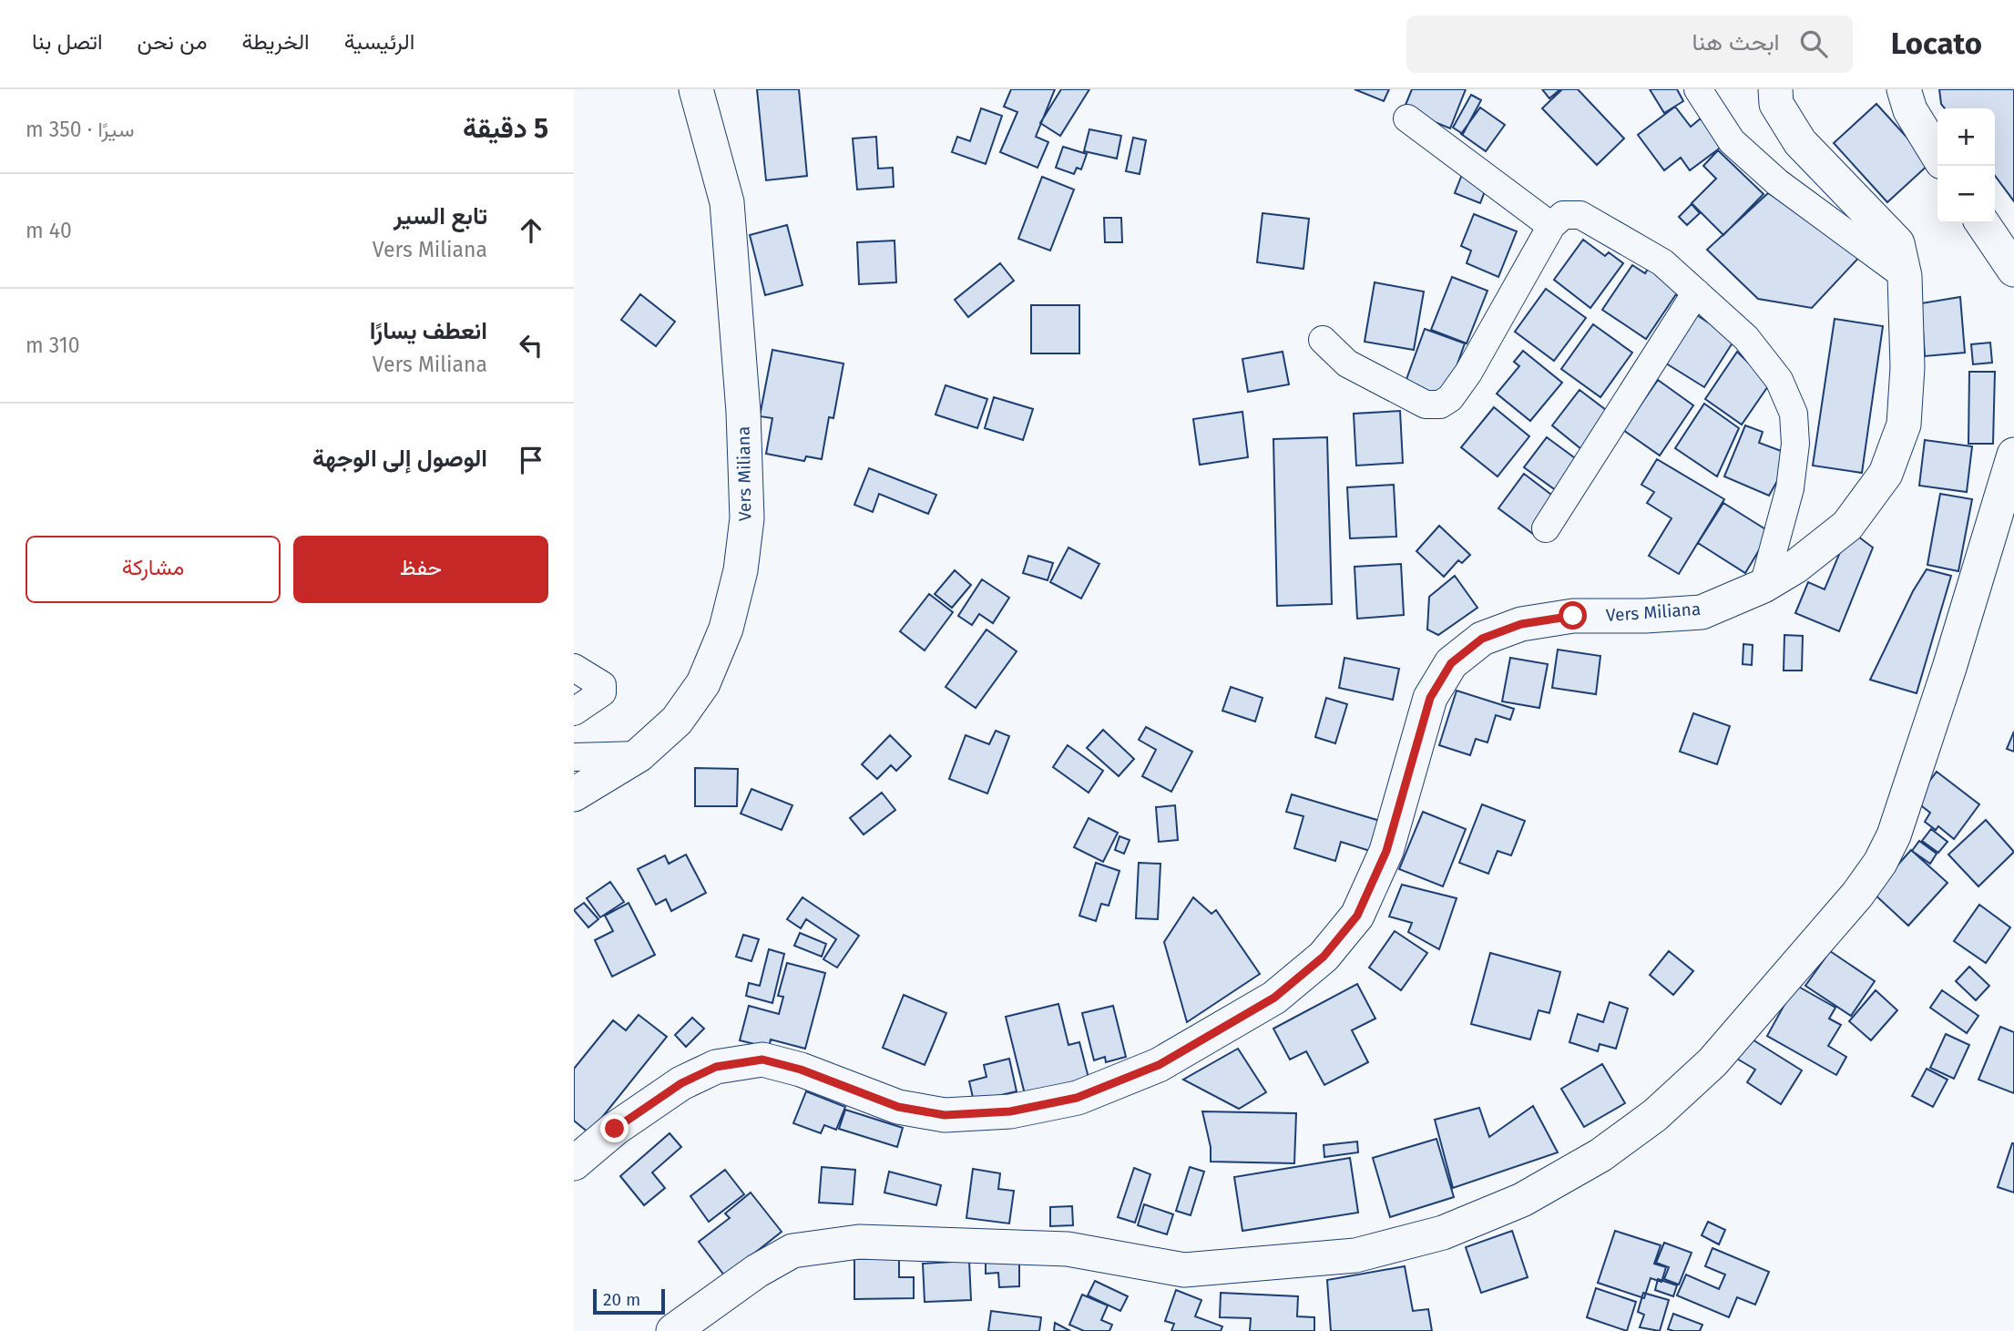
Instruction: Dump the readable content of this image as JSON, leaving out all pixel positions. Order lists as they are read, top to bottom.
{
  "streets": {
    "main road": ["Vers Miliana"]
  },
  "scale_bar": "20 m",
  "page": {
    "header": "Locato",
    "search": "ابحث هنا",
    "nav": [
      "الرئيسية",
      "الخريطة",
      "من نحن",
      "اتصل بنا"
    ],
    "heading": ["5 دقيقة", "سيرًا · 350 m"],
    "map_buttons": ["+", "−"],
    "list": [
      ["تابع السير", "Vers Miliana", "40 m"],
      ["انعطف يسارًا", "Vers Miliana", "310 m"],
      "الوصول إلى الوجهة"
    ],
    "buttons": ["حفظ", "مشاركة"],
    "scale": "20 m"
  }
}
